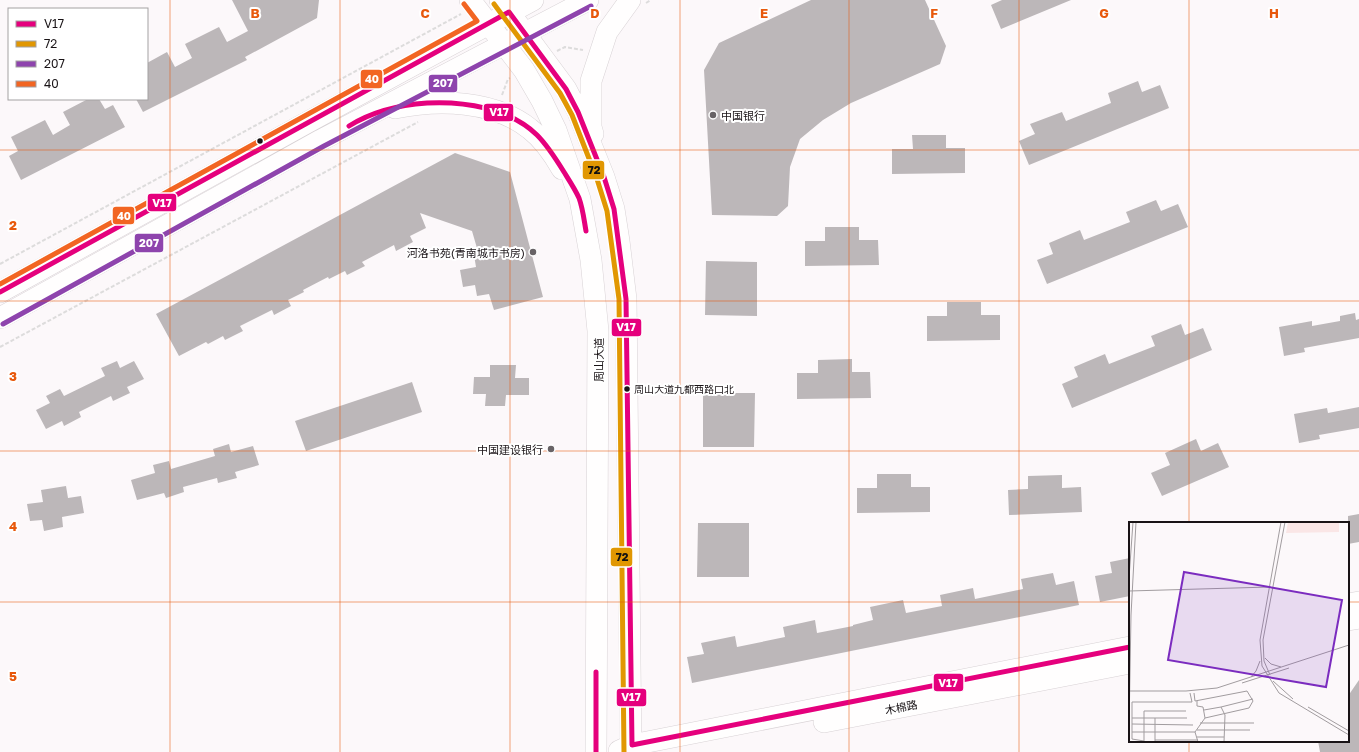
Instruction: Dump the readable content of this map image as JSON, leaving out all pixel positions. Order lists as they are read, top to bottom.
{
  "streets": {
    "main road": ["周山大道", "木棉路"]
  },
  "places": [
    "中国银行",
    "河洛书苑(青南城市书房)",
    "周山大道九都西路口北",
    "中国建设银行"
  ],
  "lines": [
    "transit line 72",
    "transit line 40",
    "transit line 207",
    "transit line V17"
  ],
  "legend": [
    "V17",
    "72",
    "207",
    "40"
  ],
  "grid": {
    "columns": [
      "B",
      "C",
      "D",
      "E",
      "F",
      "G",
      "H"
    ],
    "rows": [
      "2",
      "3",
      "4",
      "5"
    ]
  }
}
